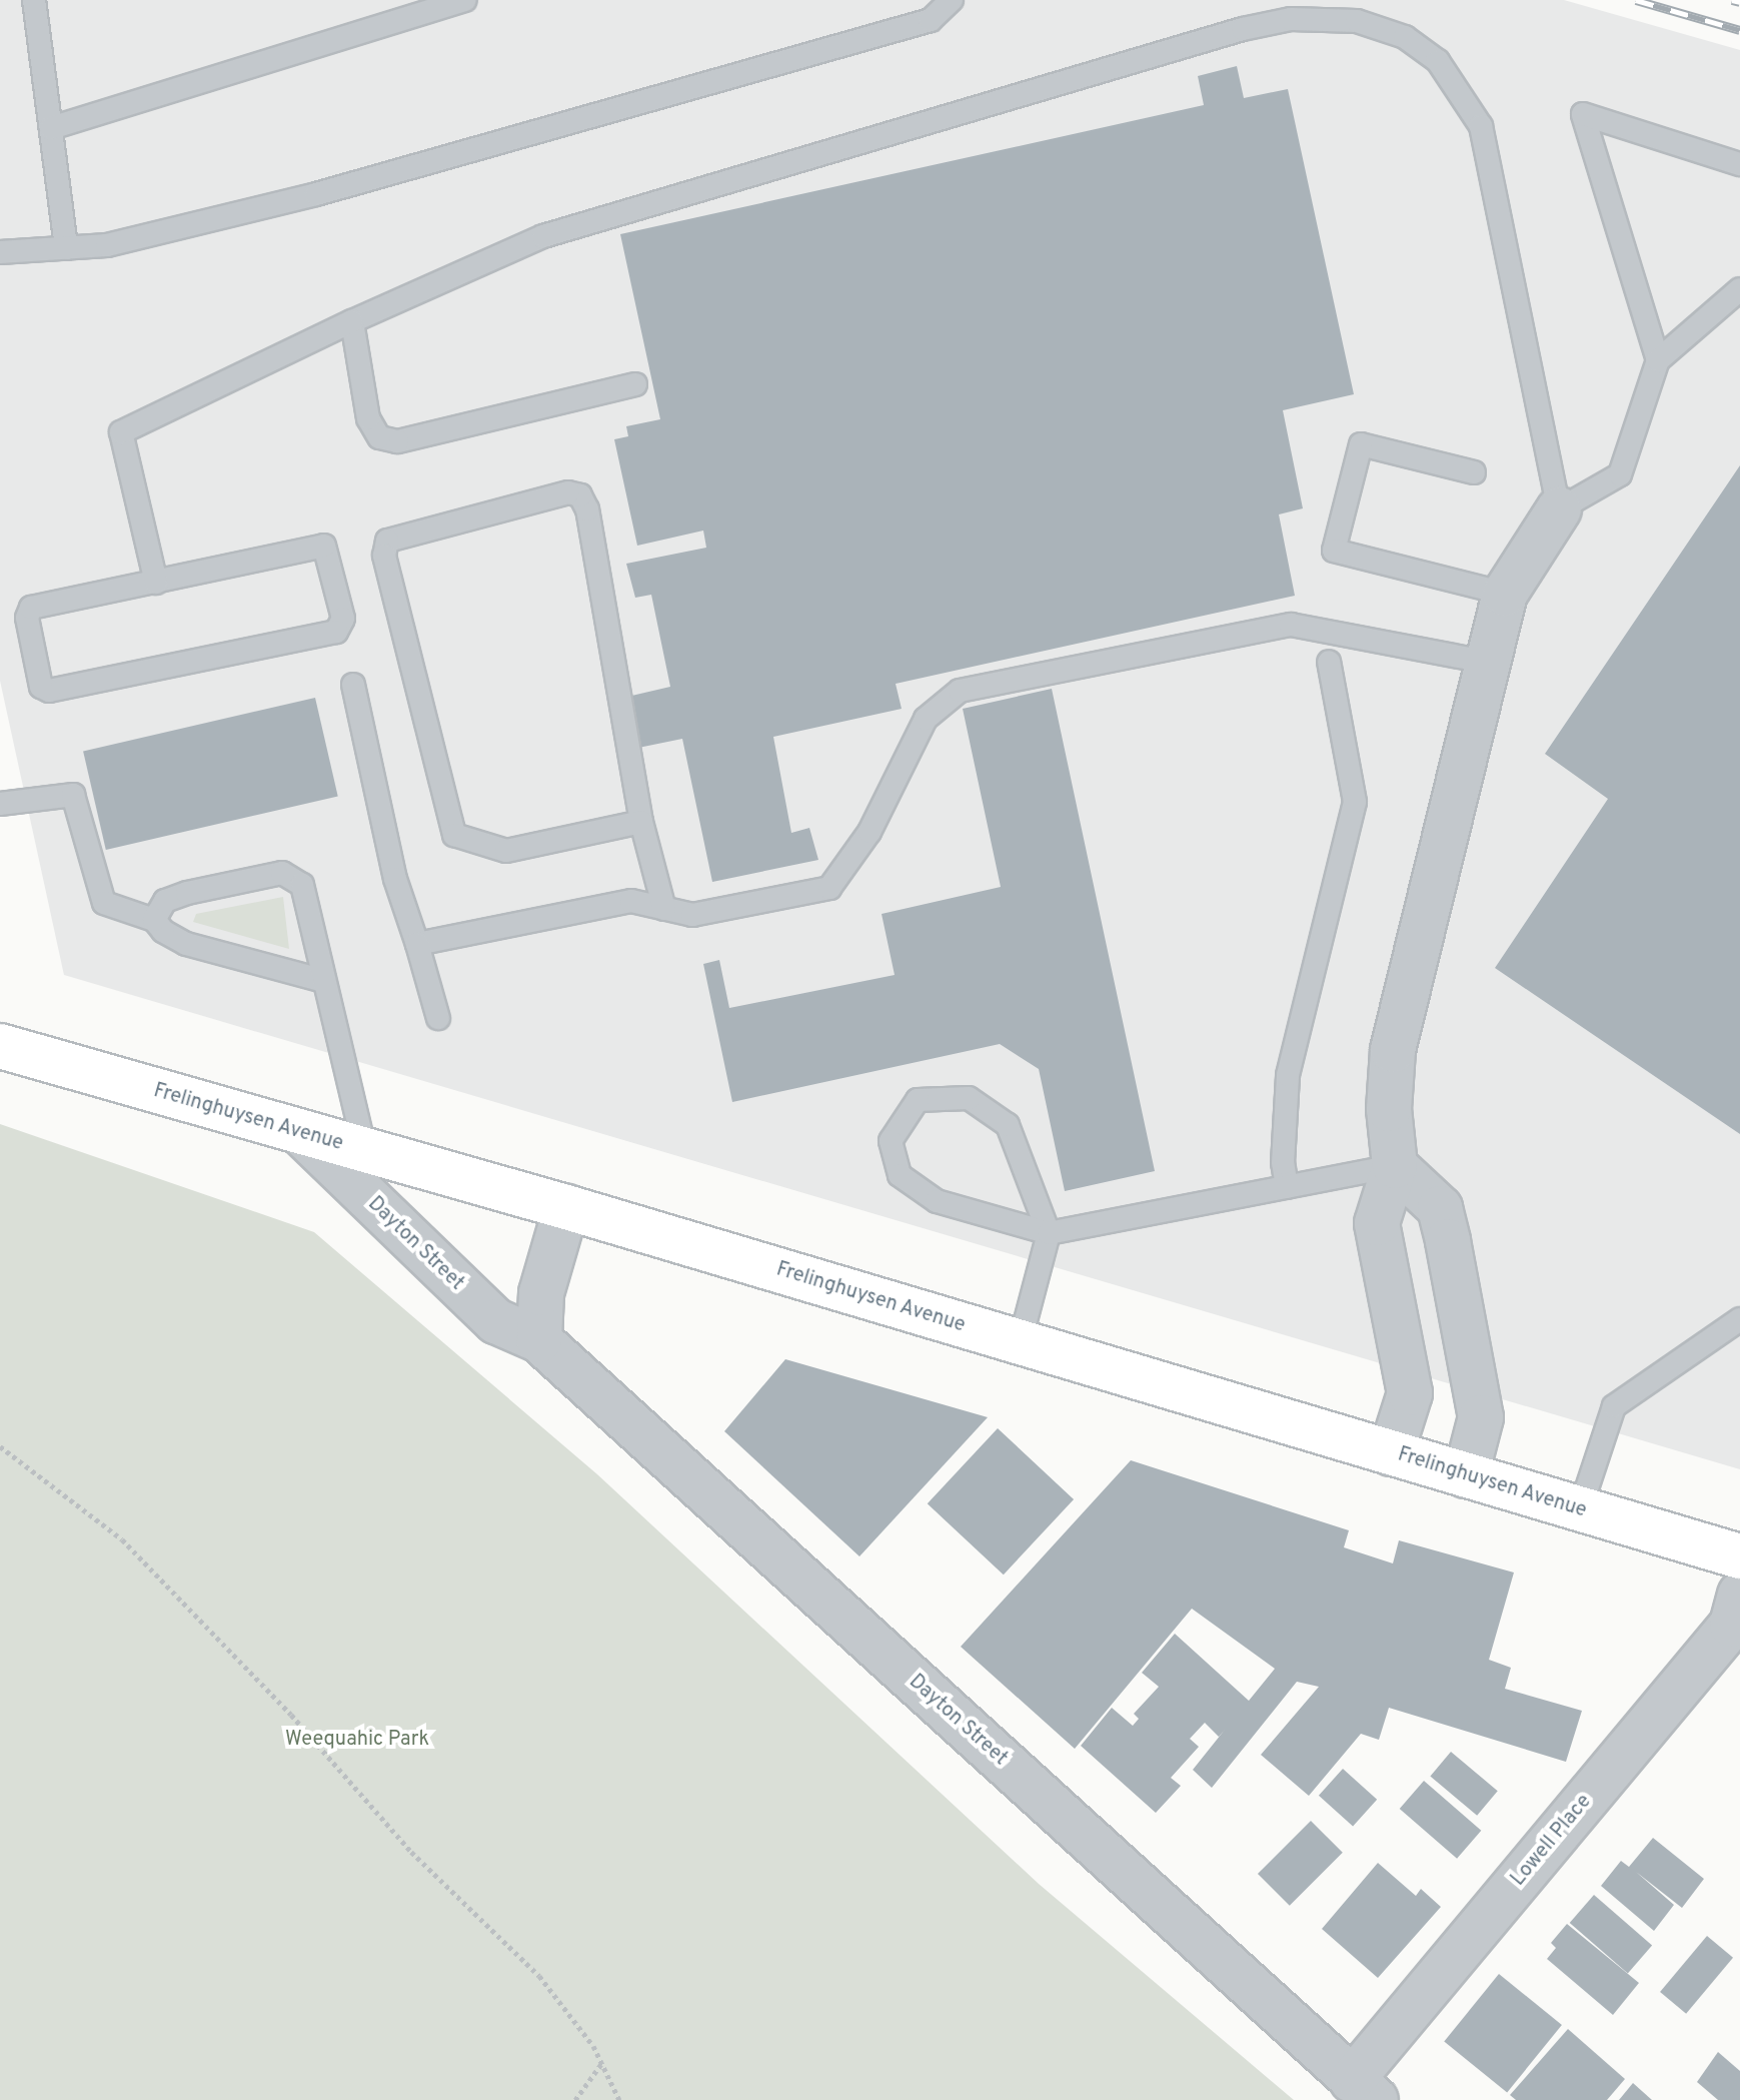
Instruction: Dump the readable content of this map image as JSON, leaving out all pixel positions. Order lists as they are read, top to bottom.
{
  "streets": {
    "main road": ["Frelinghuysen Avenue"],
    "street": ["Dayton Street", "Lowell Place"]
  },
  "crossings": [
    ["Frelinghuysen Avenue", "Dayton Street"],
    ["Dayton Street", "Lowell Place"]
  ],
  "parks": ["Weequahic Park"]
}
